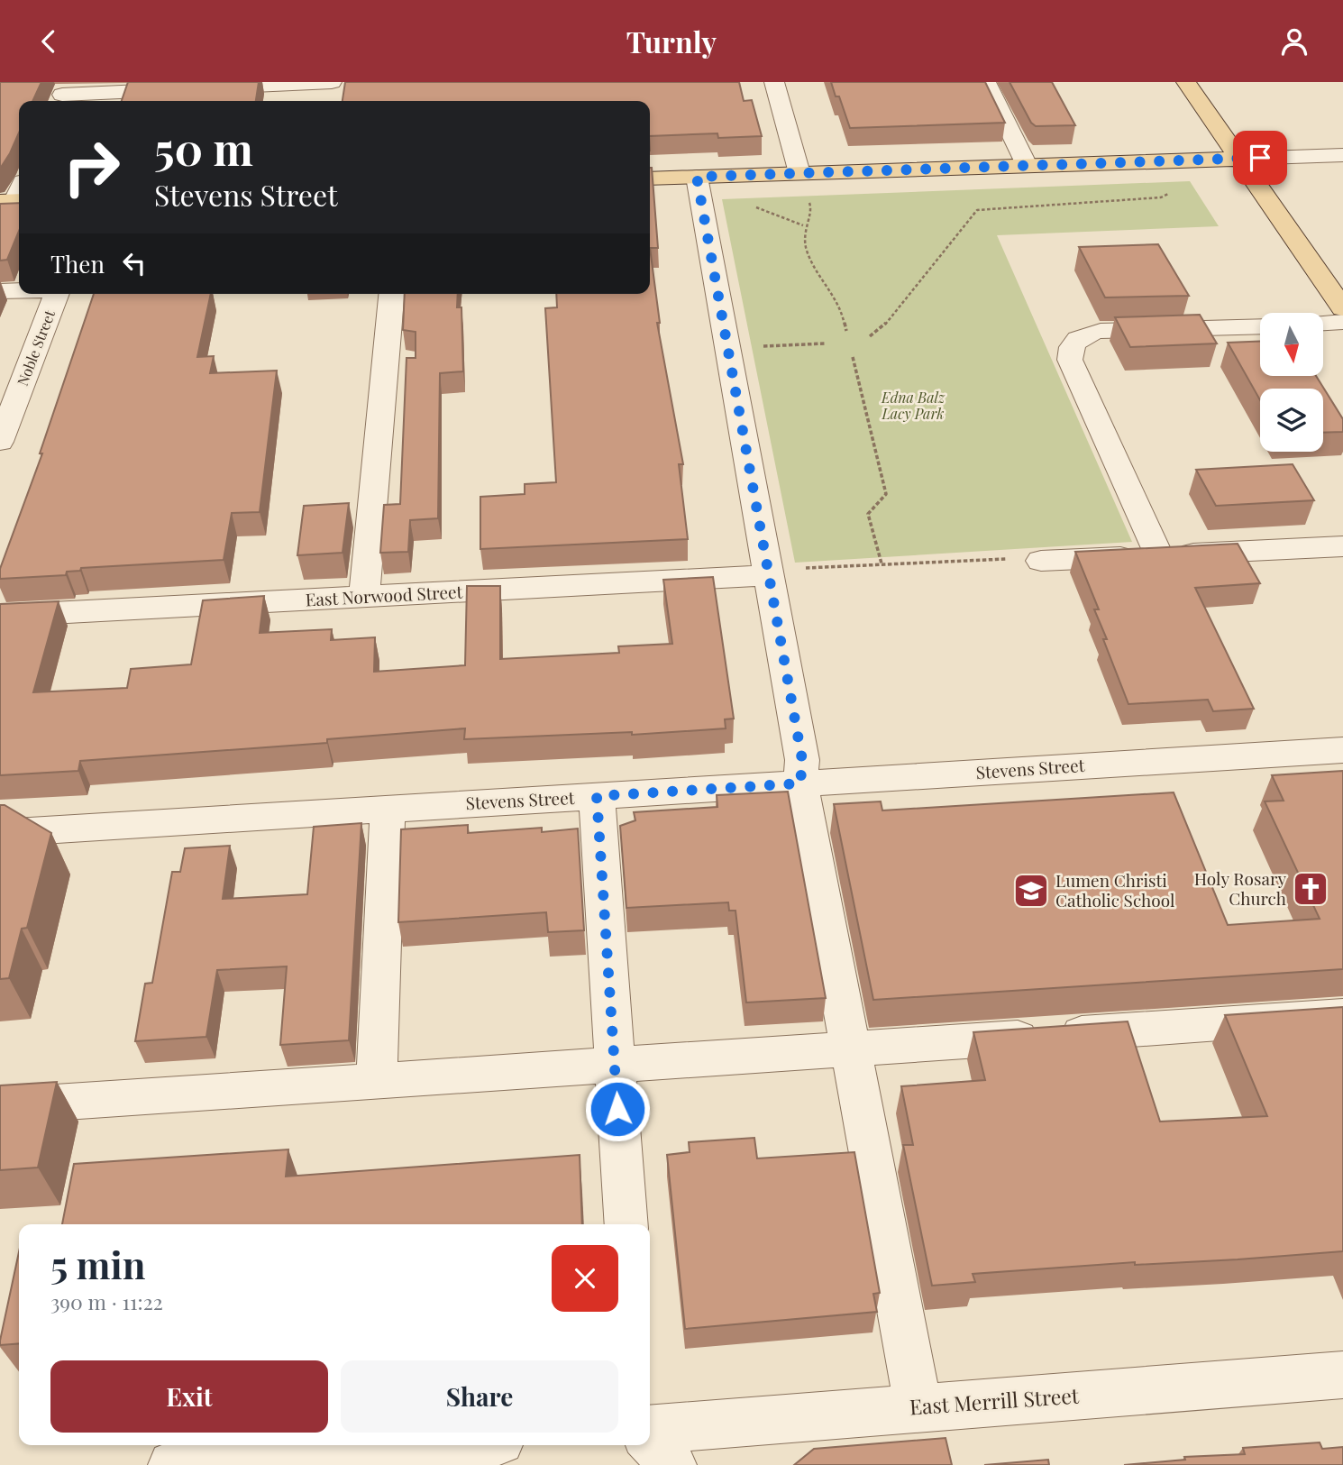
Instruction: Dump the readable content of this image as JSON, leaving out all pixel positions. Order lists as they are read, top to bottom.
{
  "streets": {
    "street": [
      "Noble Street",
      "East Norwood Street",
      "Stevens Street",
      "East Merrill Street"
    ]
  },
  "parks": ["Edna Balz Lacy Park"],
  "places": {
    "church": ["Holy Rosary Church"],
    "school or university": ["Lumen Christi Catholic School"]
  },
  "north": "bottom",
  "page": {
    "header": "Turnly",
    "turn": ["50 m", "Stevens Street"],
    "then": "Then",
    "heading": ["5 min", "390 m · 11:22"],
    "buttons": ["Exit", "Share"]
  }
}
